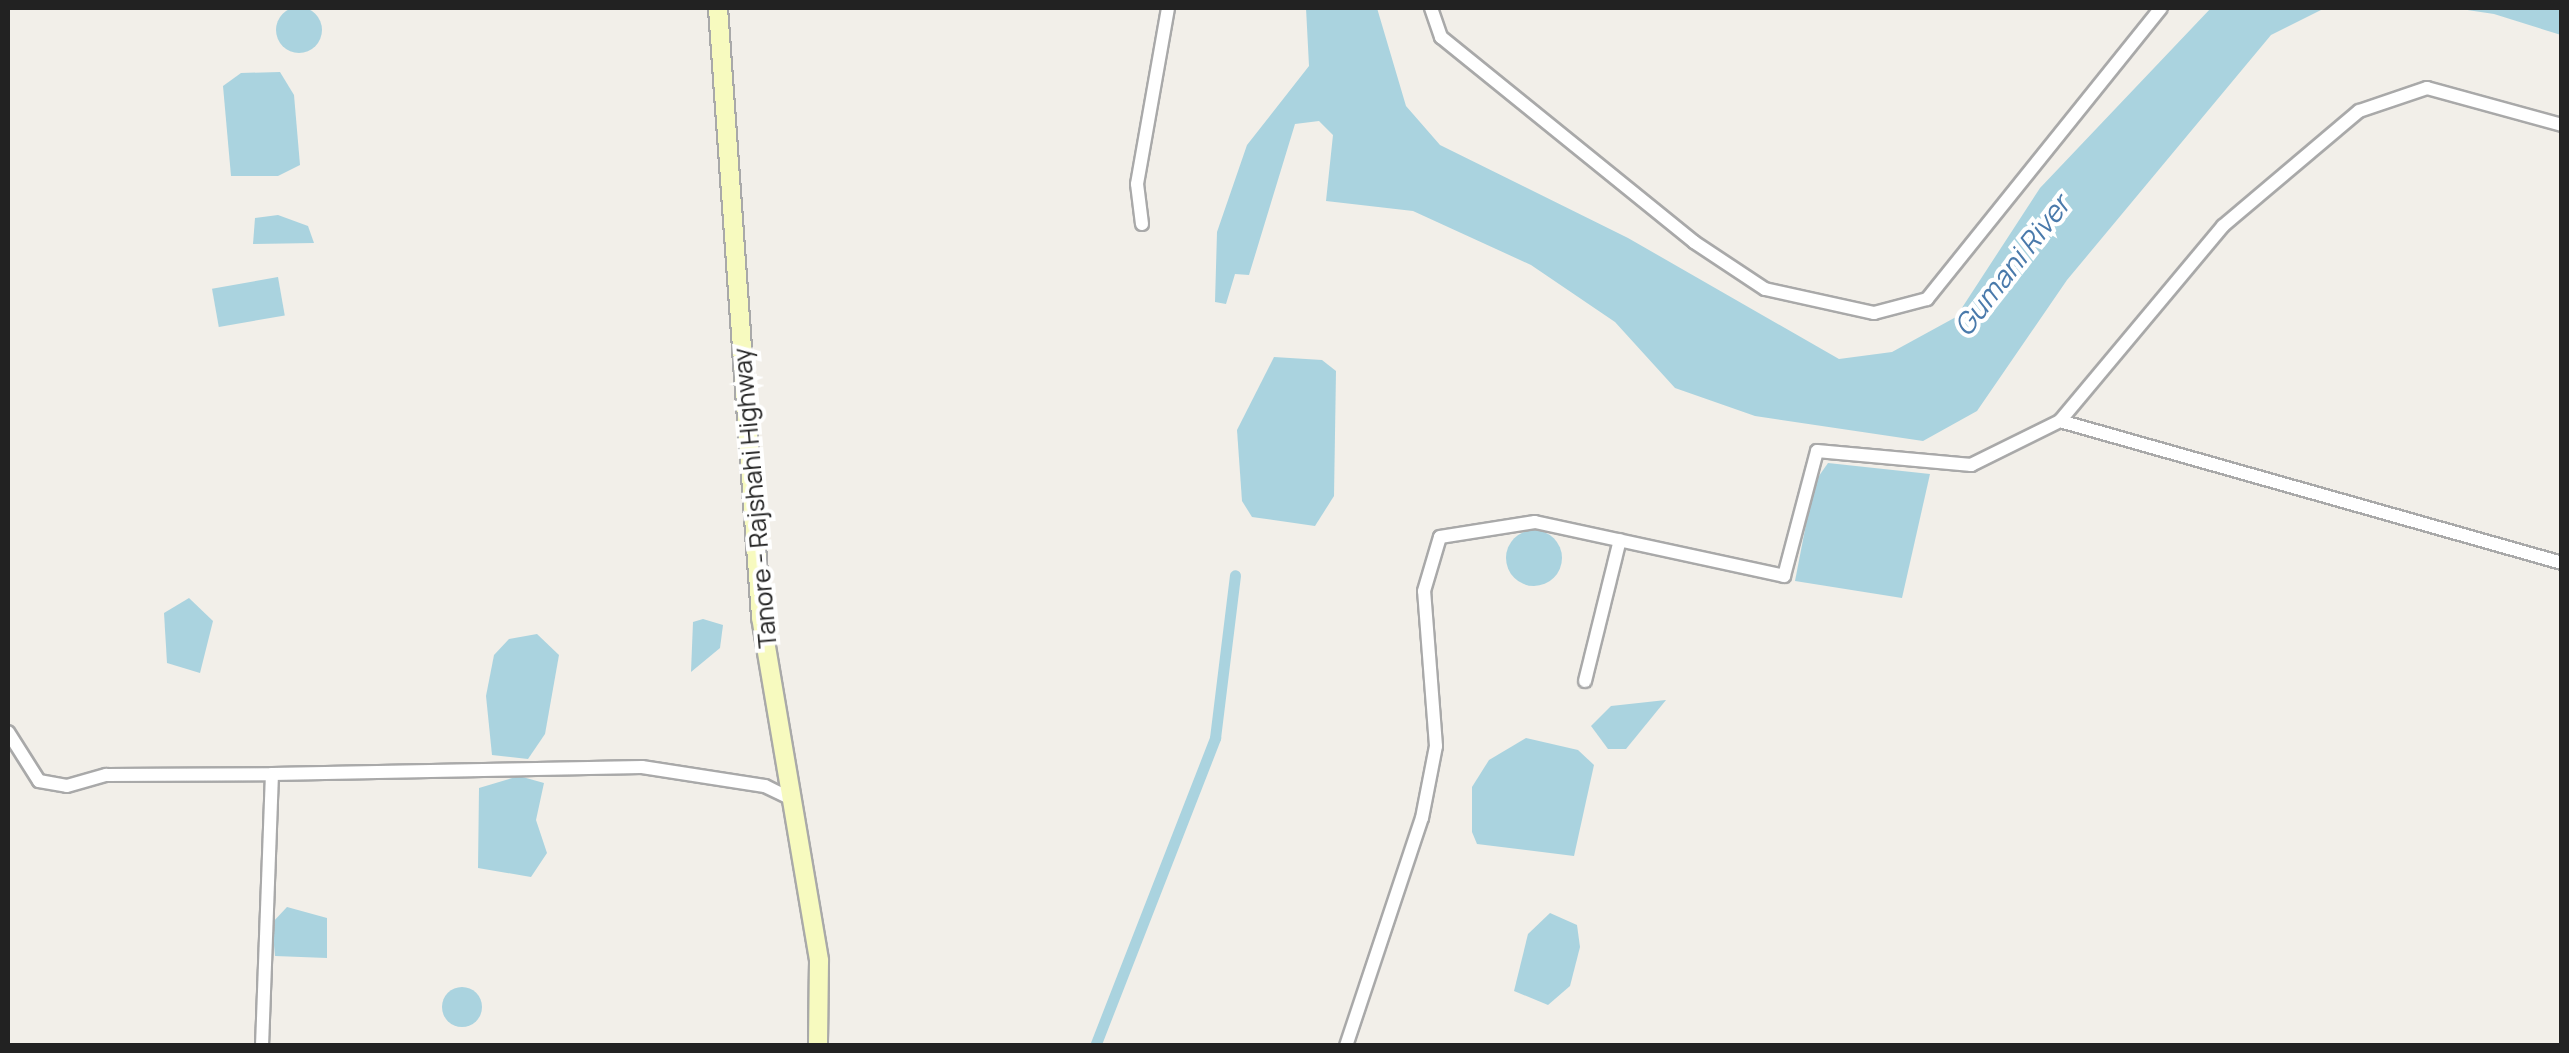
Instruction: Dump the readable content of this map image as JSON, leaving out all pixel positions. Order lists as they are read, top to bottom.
{
  "streets": {
    "main road": ["Tanore - Rajshahi Highway"]
  },
  "water": ["Gumani River"]
}
